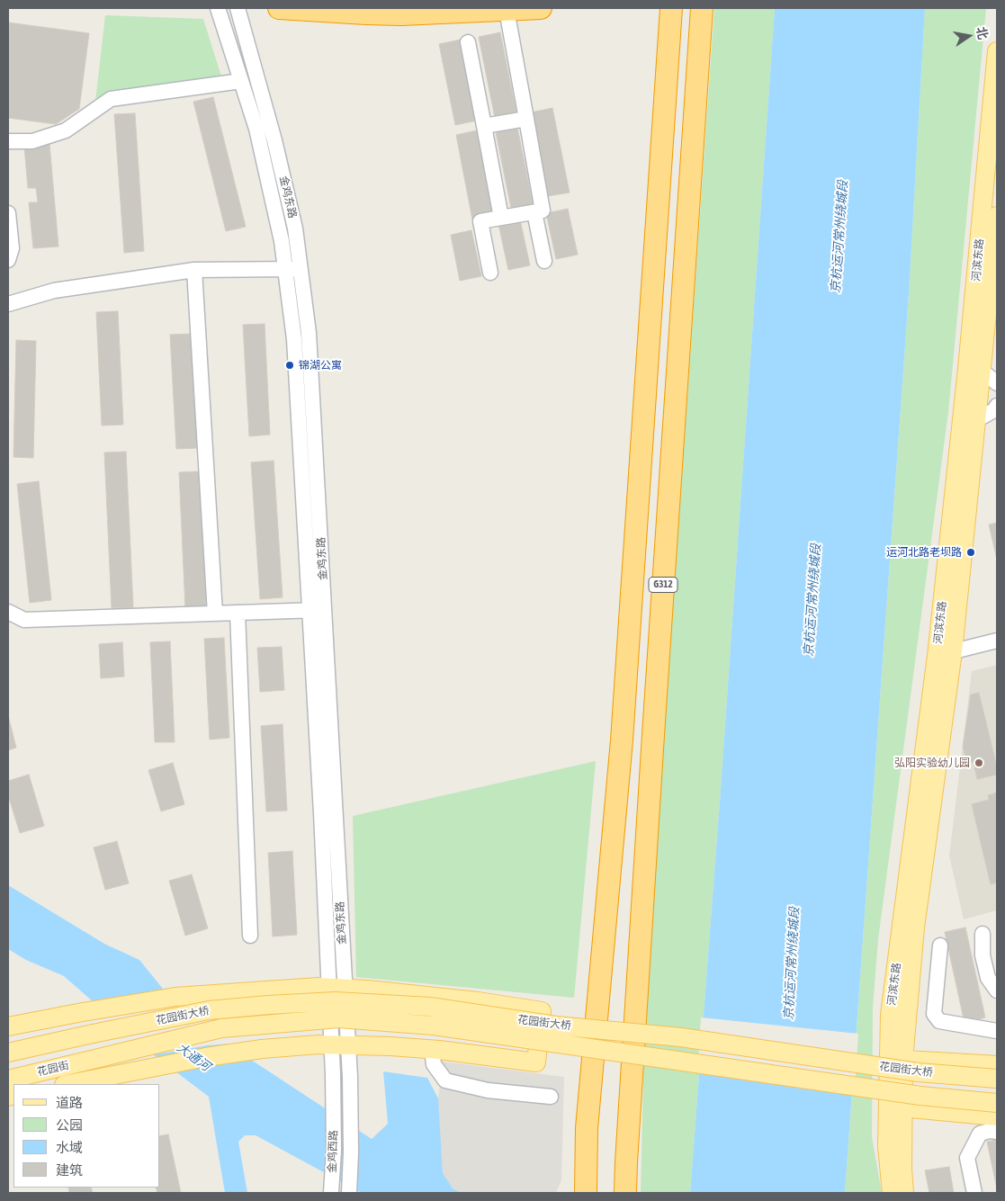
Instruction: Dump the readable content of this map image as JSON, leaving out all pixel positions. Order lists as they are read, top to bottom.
{
  "streets": {
    "highway": ["G312"],
    "main road": ["河滨东路", "花园街大桥", "花园街"],
    "street": ["金鸡东路", "金鸡西路"]
  },
  "crossings": [
    ["金鸡东路", "金鸡西路"],
    ["花园街大桥", "花园街"]
  ],
  "water": ["京杭运河常州绕城段", "大通河"],
  "places": ["锦湖公寓", "运河北路老坝路", "弘阳实验幼儿园"],
  "legend": [
    "道路",
    "公园",
    "水域",
    "建筑"
  ],
  "north": "right"
}
